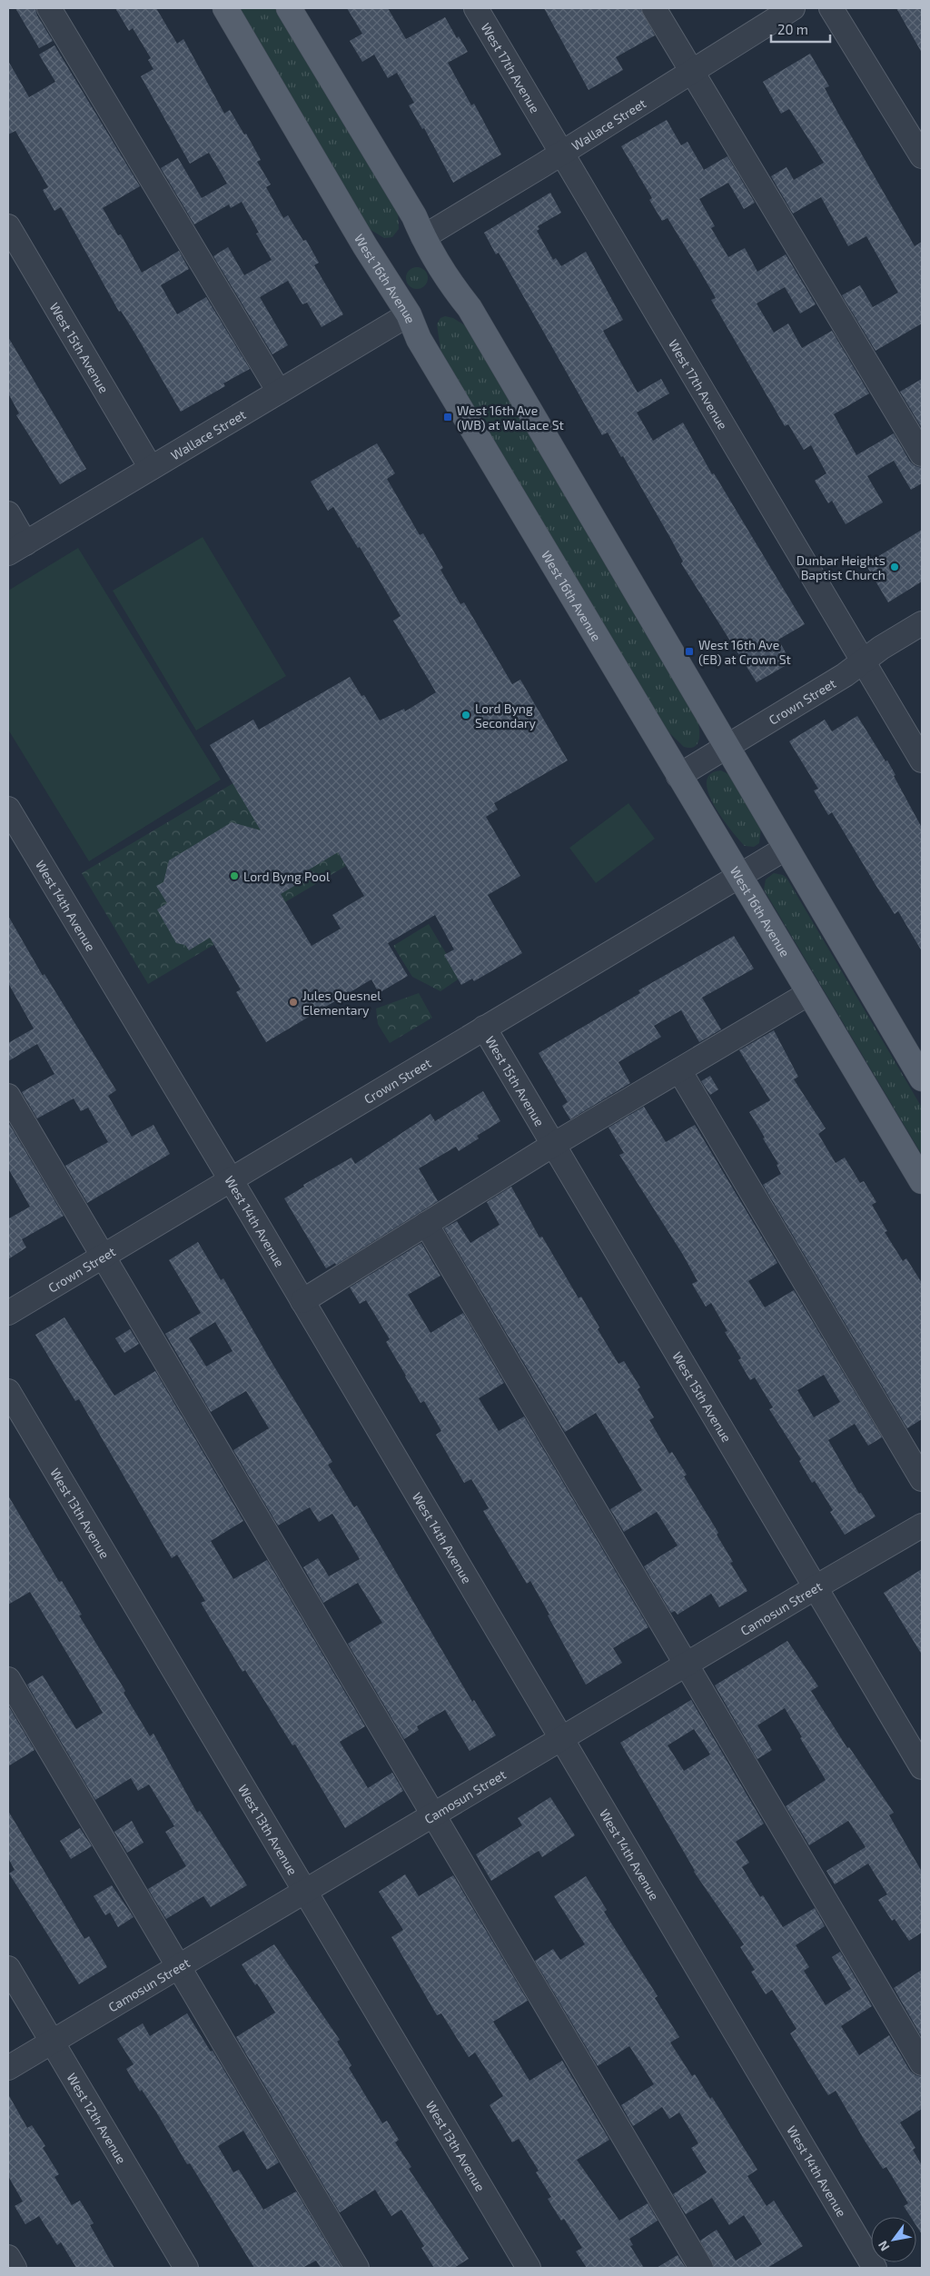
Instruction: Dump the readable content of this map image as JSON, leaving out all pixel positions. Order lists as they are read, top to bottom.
{
  "streets": {
    "main road": ["West 16th Avenue"],
    "street": [
      "West 17th Avenue",
      "Wallace Street",
      "West 15th Avenue",
      "Crown Street",
      "West 14th Avenue",
      "West 13th Avenue",
      "Camosun Street",
      "West 12th Avenue"
    ]
  },
  "crossings": [
    ["West 17th Avenue", "Wallace Street"],
    ["West 17th Avenue", "Crown Street"],
    ["Wallace Street", "West 16th Avenue"],
    ["Wallace Street", "West 15th Avenue"],
    ["West 16th Avenue", "Crown Street"],
    ["West 15th Avenue", "Crown Street"],
    ["West 15th Avenue", "Camosun Street"],
    ["Crown Street", "West 14th Avenue"],
    ["West 14th Avenue", "Camosun Street"],
    ["West 13th Avenue", "Camosun Street"],
    ["Camosun Street", "West 12th Avenue"]
  ],
  "places": {
    "transit": ["West 16th Ave (WB) at Wallace St", "West 16th Ave (EB) at Crown St"],
    "other": [
      "Dunbar Heights Baptist Church",
      "Lord Byng Secondary",
      "Lord Byng Pool",
      "Jules Quesnel Elementary"
    ]
  },
  "scale_bar": "20 m",
  "north": "bottom left"
}
